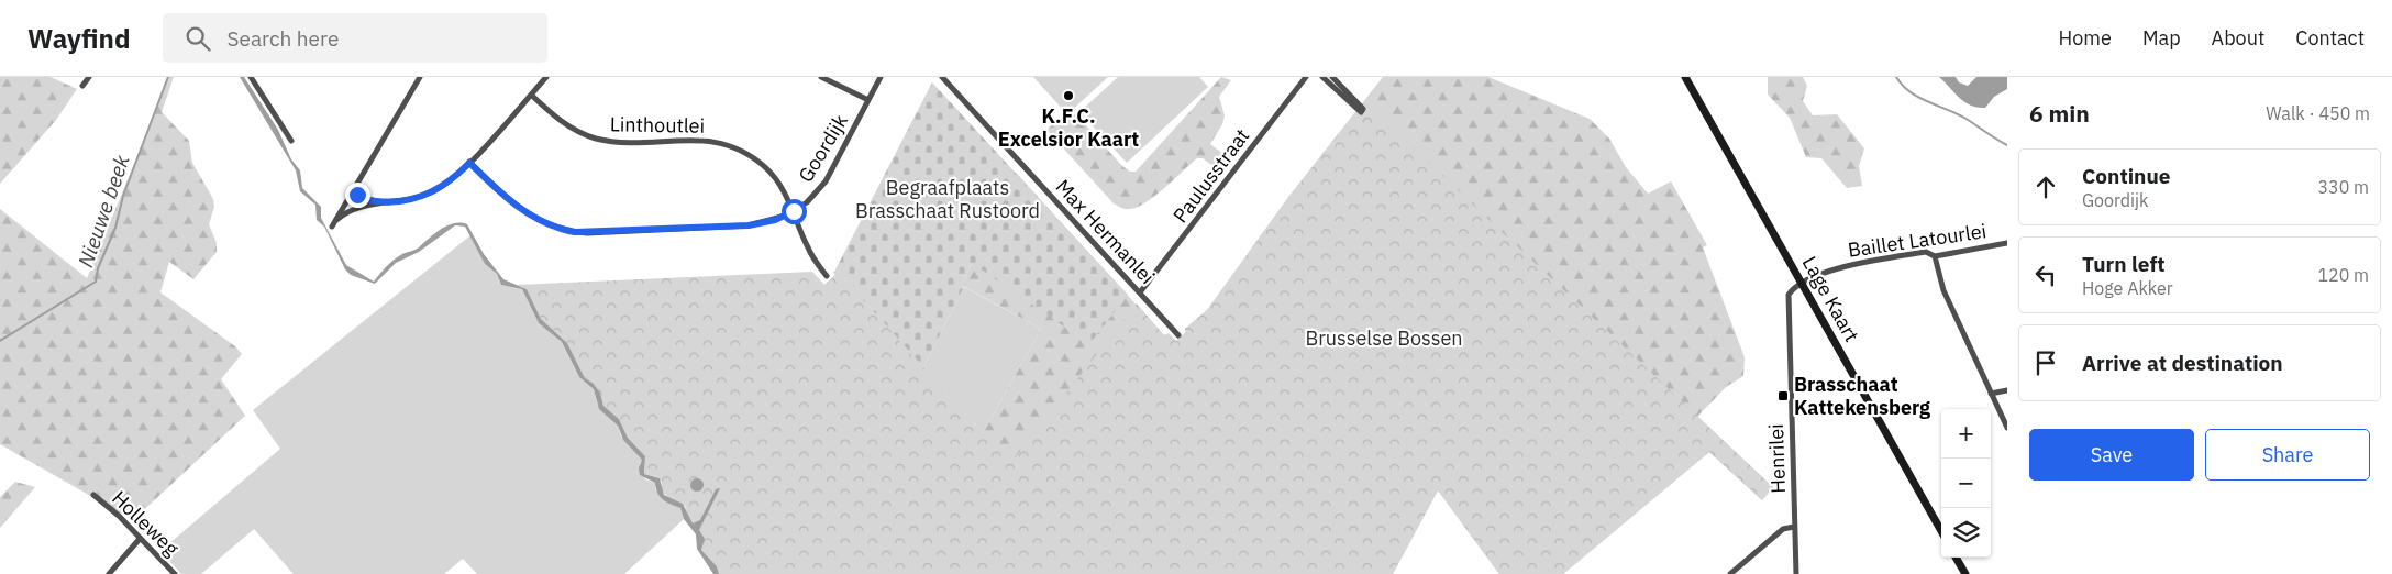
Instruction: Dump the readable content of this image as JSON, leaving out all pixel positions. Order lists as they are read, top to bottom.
{
  "streets": {
    "street": [
      "Linthoutlei",
      "Goordijk",
      "Paulusstraat",
      "Max Hermanlei",
      "Baillet Latourlei",
      "Lage Kaart",
      "Henrilei",
      "Holleweg"
    ]
  },
  "crossings": [
    ["Linthoutlei", "Goordijk"],
    ["Paulusstraat", "Max Hermanlei"],
    ["Baillet Latourlei", "Lage Kaart"],
    ["Baillet Latourlei", "Henrilei"],
    ["Lage Kaart", "Henrilei"]
  ],
  "water": ["Nieuwe beek"],
  "parks": ["Begraafplaats Brasschaat Rustoord", "Brusselse Bossen"],
  "places": {
    "other": ["K.F.C. Excelsior Kaart"],
    "transit": ["Brasschaat Kattekensberg"]
  },
  "page": {
    "header": "Wayfind",
    "search": "Search here",
    "nav": [
      "Home",
      "Map",
      "About",
      "Contact"
    ],
    "heading": ["6 min", "Walk · 450 m"],
    "list": [
      ["Continue", "Goordijk", "330 m"],
      ["Turn left", "Hoge Akker", "120 m"],
      "Arrive at destination"
    ],
    "map_buttons": ["+", "−"],
    "buttons": ["Save", "Share"]
  }
}
